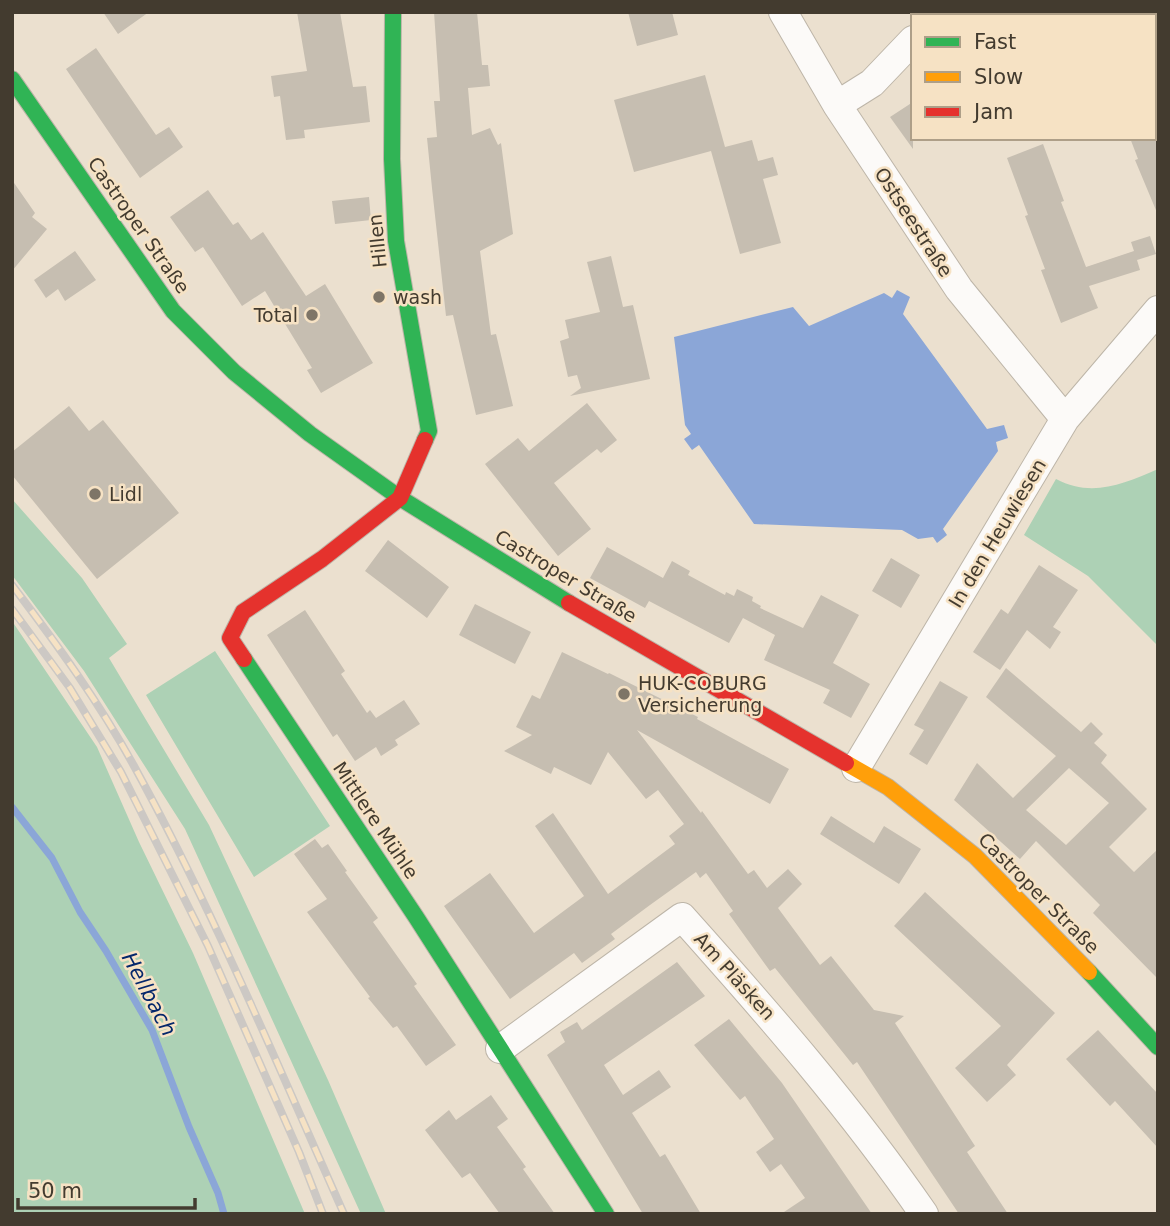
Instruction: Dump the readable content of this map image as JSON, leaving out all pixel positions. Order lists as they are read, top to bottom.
{
  "streets": {
    "main road": ["Castroper Straße", "Hillen", "Mittlere Mühle"],
    "street": ["Ostseestraße", "In den Heuwiesen", "Am Pläsken"]
  },
  "crossings": [
    ["Ostseestraße", "In den Heuwiesen"],
    ["Castroper Straße", "Hillen"],
    ["Castroper Straße", "In den Heuwiesen"],
    ["Castroper Straße", "Mittlere Mühle"],
    ["Hillen", "Mittlere Mühle"],
    ["Mittlere Mühle", "Am Pläsken"]
  ],
  "water": ["Hellbach"],
  "places": [
    "wash",
    "Total",
    "Lidl",
    "HUK-COBURG Versicherung"
  ],
  "legend": ["Fast", "Slow", "Jam"],
  "scale_bar": "50 m"
}
